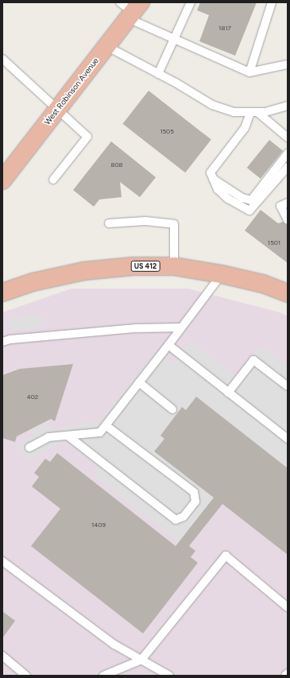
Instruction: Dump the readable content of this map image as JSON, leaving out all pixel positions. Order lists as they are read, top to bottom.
{
  "streets": {
    "highway": ["West Robinson Avenue", "US 412"]
  },
  "house_numbers": [
    "1817",
    "1505",
    "808",
    "1501",
    "402",
    "1409"
  ]
}
